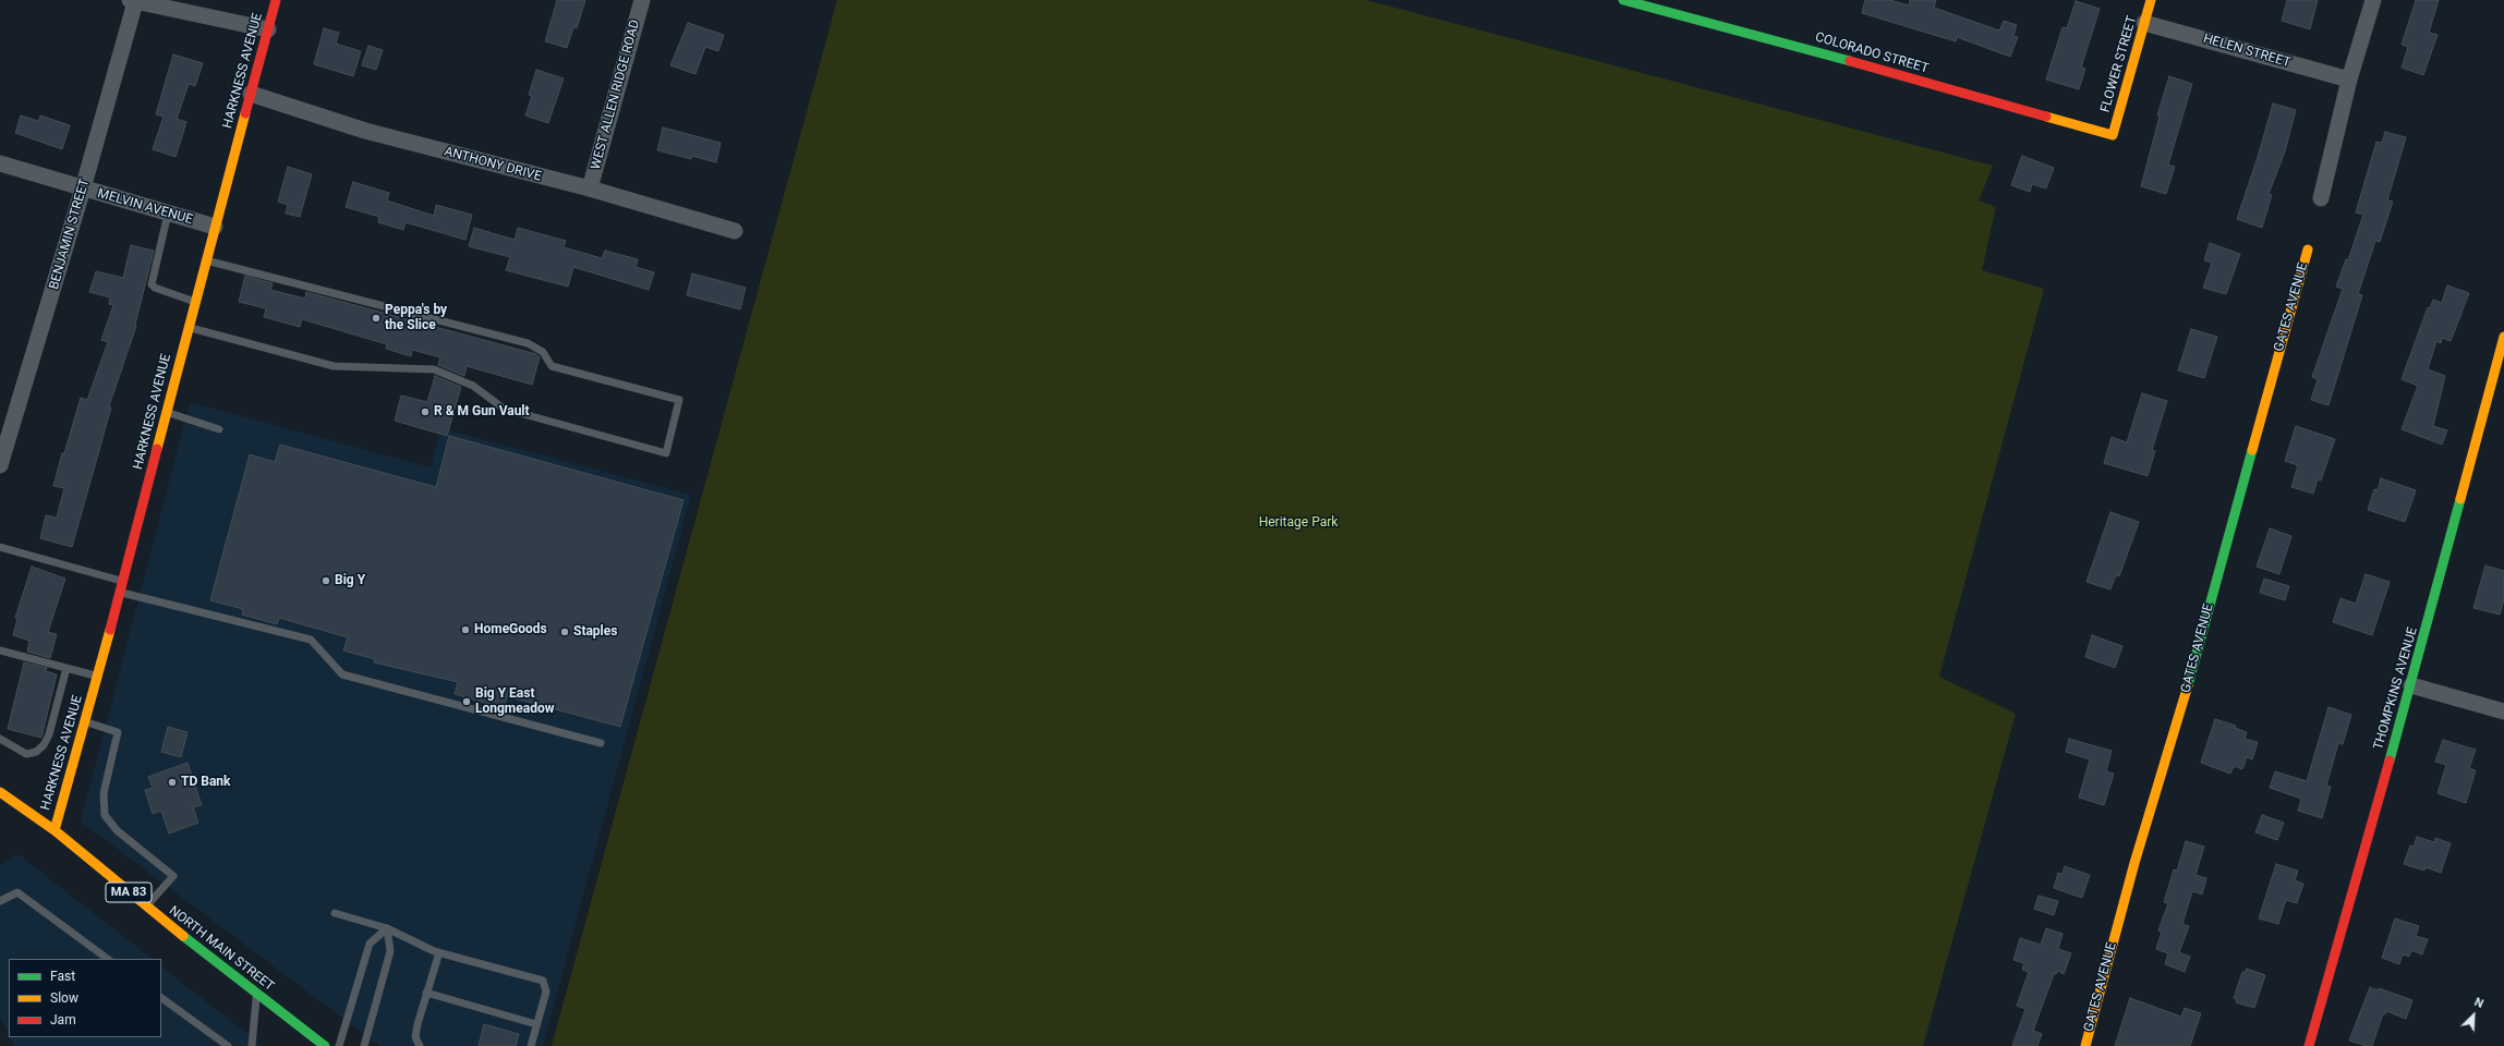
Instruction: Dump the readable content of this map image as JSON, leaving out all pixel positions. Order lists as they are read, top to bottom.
{
  "streets": {
    "street": [
      "HELEN STREET",
      "COLORADO STREET",
      "FLOWER STREET",
      "HARKNESS AVENUE",
      "WEST ALLEN RIDGE ROAD",
      "ANTHONY DRIVE",
      "MELVIN AVENUE",
      "BENJAMIN STREET",
      "GATES AVENUE",
      "THOMPKINS AVENUE",
      "MA 83",
      "NORTH MAIN STREET"
    ]
  },
  "crossings": [
    ["HELEN STREET", "FLOWER STREET"],
    ["COLORADO STREET", "FLOWER STREET"],
    ["HARKNESS AVENUE", "ANTHONY DRIVE"],
    ["HARKNESS AVENUE", "MELVIN AVENUE"],
    ["HARKNESS AVENUE", "NORTH MAIN STREET"],
    ["WEST ALLEN RIDGE ROAD", "ANTHONY DRIVE"],
    ["MELVIN AVENUE", "BENJAMIN STREET"]
  ],
  "parks": ["Heritage Park"],
  "places": [
    "Peppa's by the Slice",
    "R & M Gun Vault",
    "Big Y",
    "HomeGoods",
    "Staples",
    "Big Y East Longmeadow",
    "TD Bank"
  ],
  "legend": ["Fast", "Slow", "Jam"],
  "north": "top right"
}
